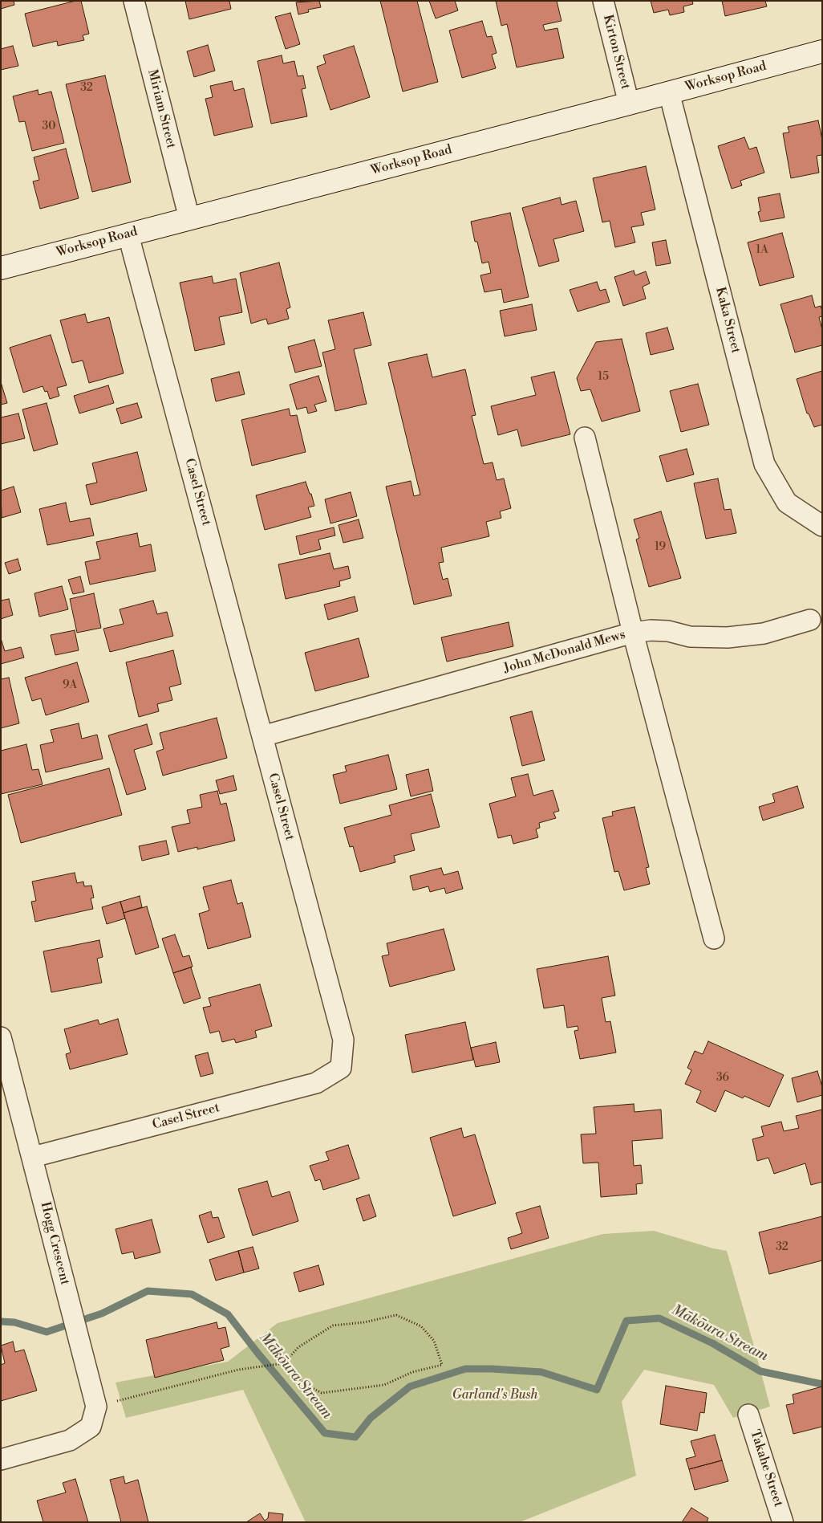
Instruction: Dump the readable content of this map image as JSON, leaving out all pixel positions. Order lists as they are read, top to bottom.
{
  "streets": {
    "street": [
      "Kirton Street",
      "Worksop Road",
      "Miriam Street",
      "Kaka Street",
      "Casel Street",
      "John McDonald Mews",
      "Hogg Crescent",
      "Takahe Street"
    ]
  },
  "crossings": [
    ["Kirton Street", "Worksop Road"],
    ["Worksop Road", "Miriam Street"],
    ["Worksop Road", "Kaka Street"],
    ["Worksop Road", "Casel Street"],
    ["Casel Street", "John McDonald Mews"],
    ["Casel Street", "Hogg Crescent"]
  ],
  "water": ["Mākōura Stream"],
  "parks": ["Garland's Bush"],
  "house_numbers": [
    "32",
    "30",
    "1A",
    "15",
    "19",
    "9A",
    "36",
    "32"
  ]
}
